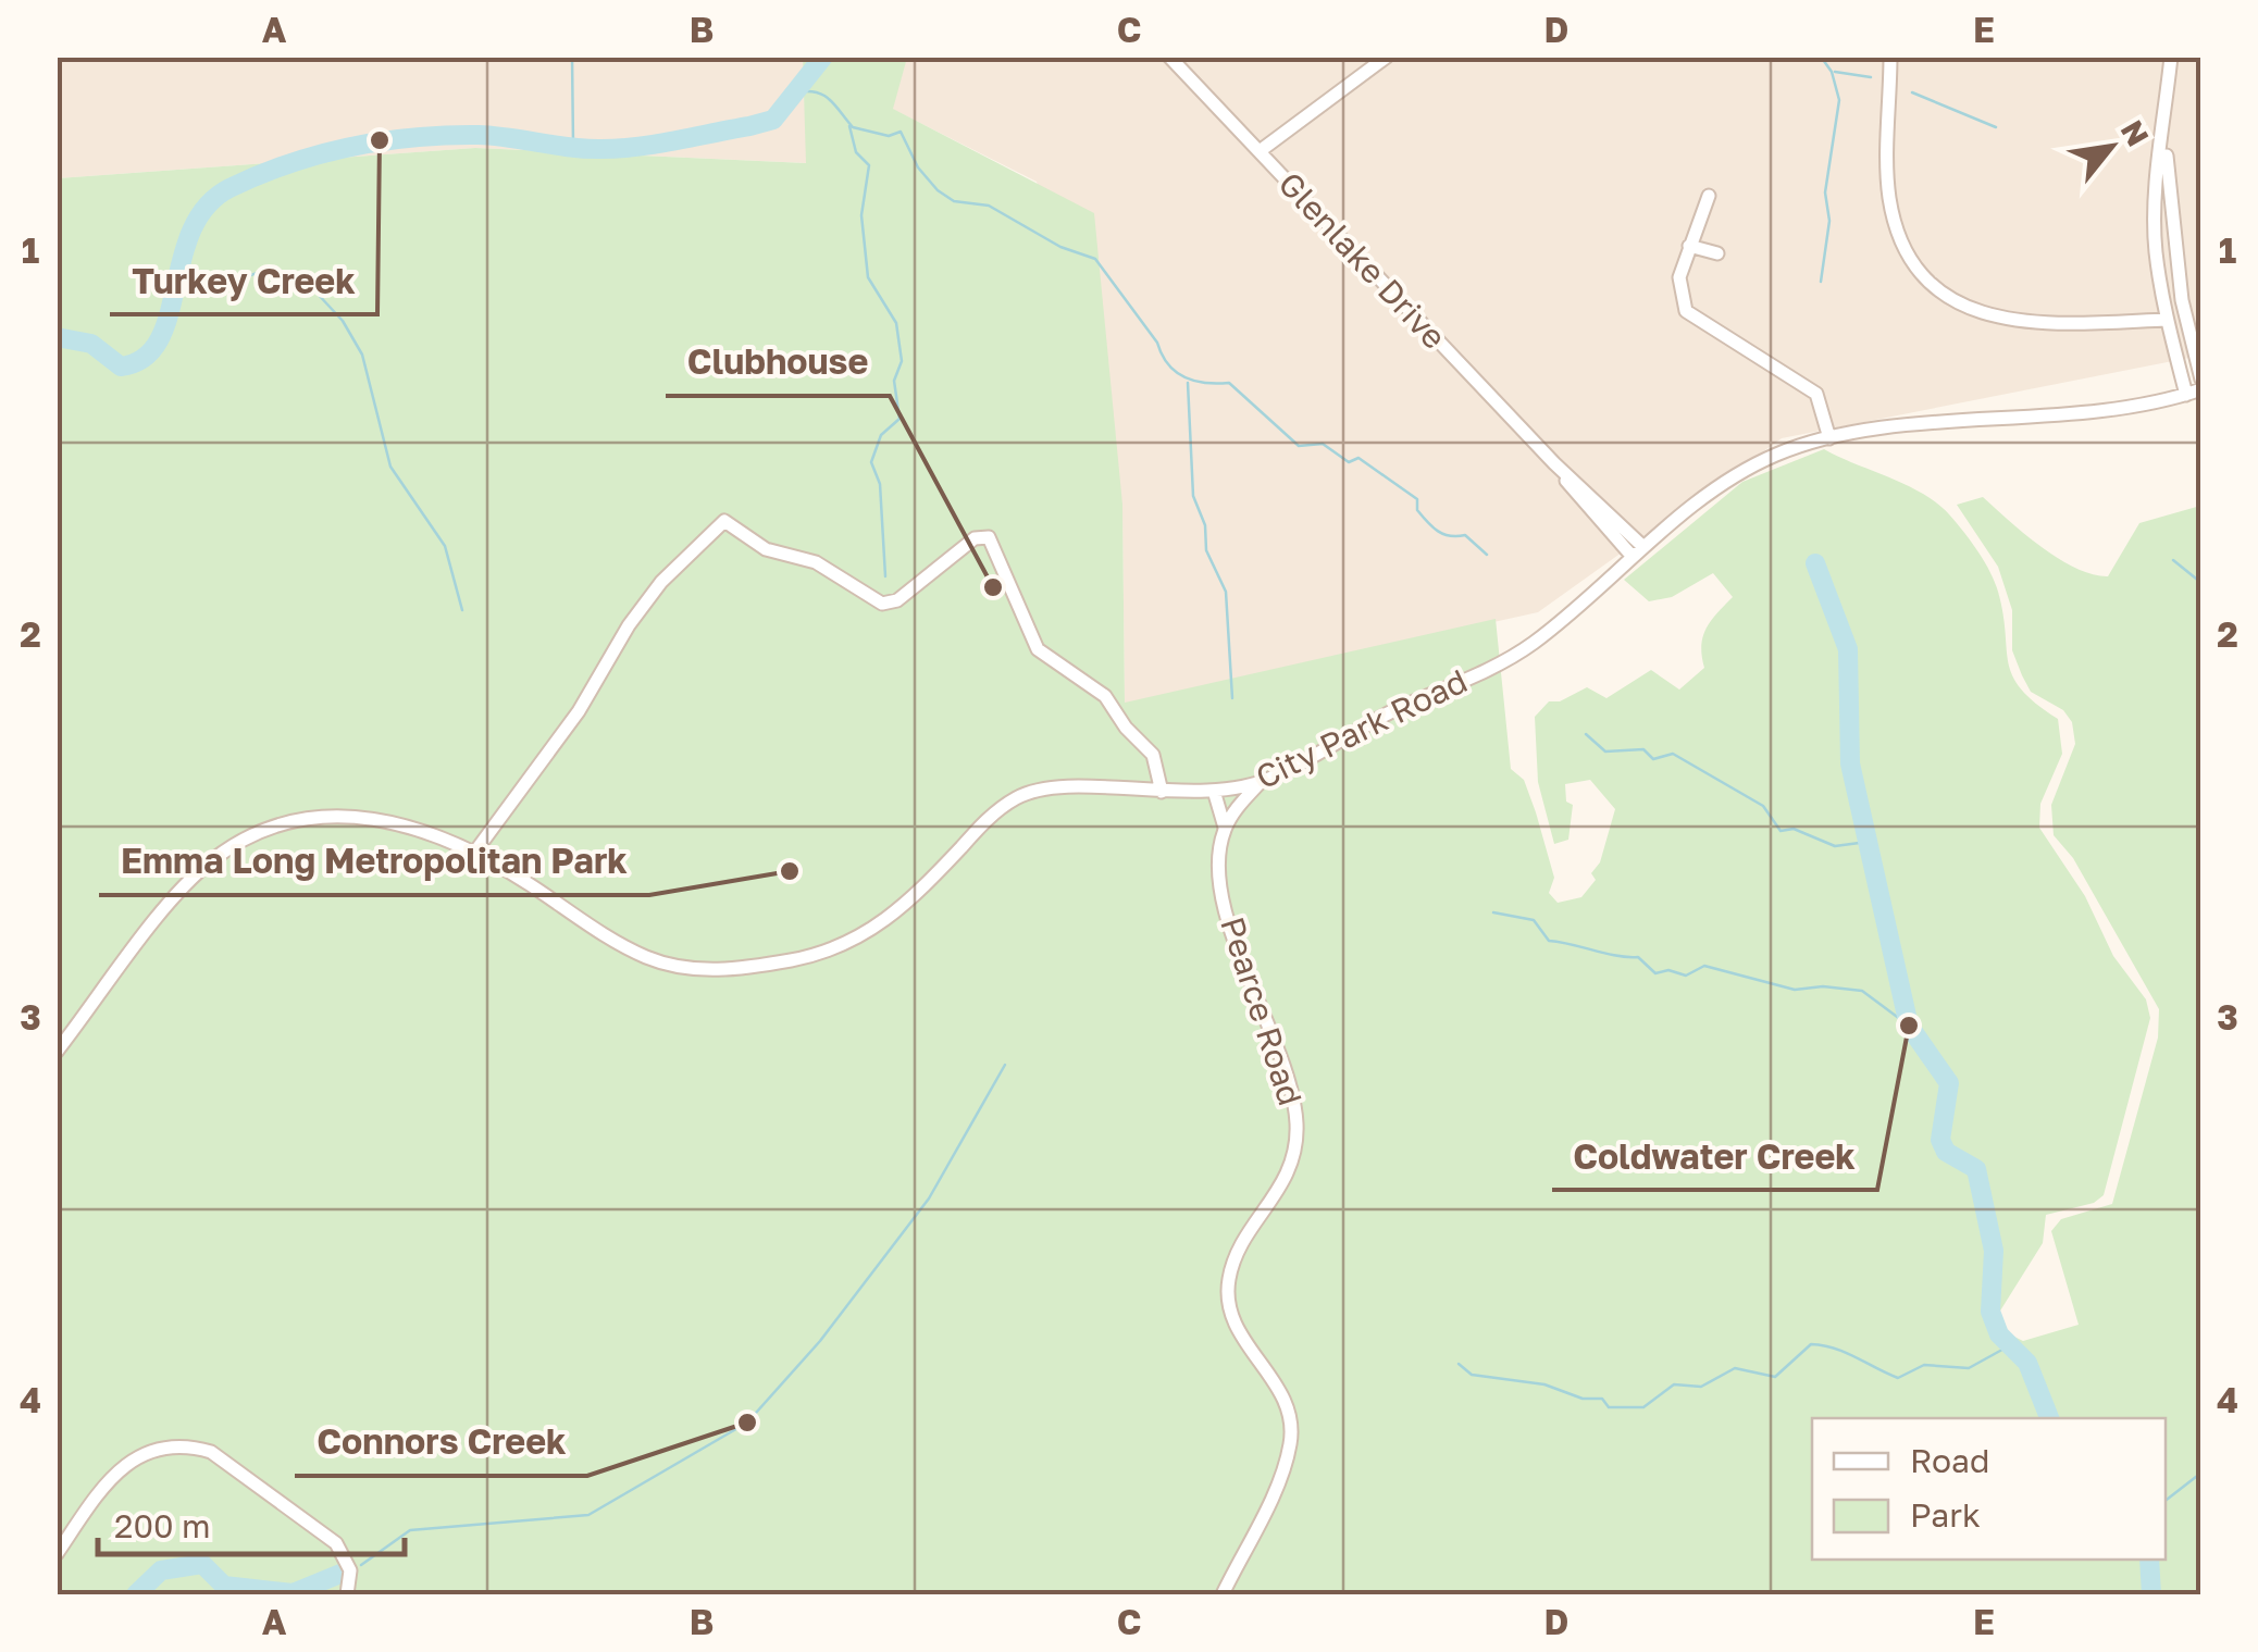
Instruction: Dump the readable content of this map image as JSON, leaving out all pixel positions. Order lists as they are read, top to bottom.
{
  "streets": {
    "street": ["Glenlake Drive", "City Park Road", "Pearce Road"]
  },
  "crossings": [
    ["Glenlake Drive", "City Park Road"],
    ["City Park Road", "Pearce Road"]
  ],
  "places": [
    "Turkey Creek",
    "Clubhouse",
    "Emma Long Metropolitan Park",
    "Coldwater Creek",
    "Connors Creek"
  ],
  "legend": ["Road", "Park"],
  "scale_bar": "200 m",
  "north": "top right",
  "grid": {
    "columns": [
      "A",
      "B",
      "C",
      "D",
      "E"
    ],
    "rows": [
      "1",
      "2",
      "3",
      "4"
    ]
  }
}
